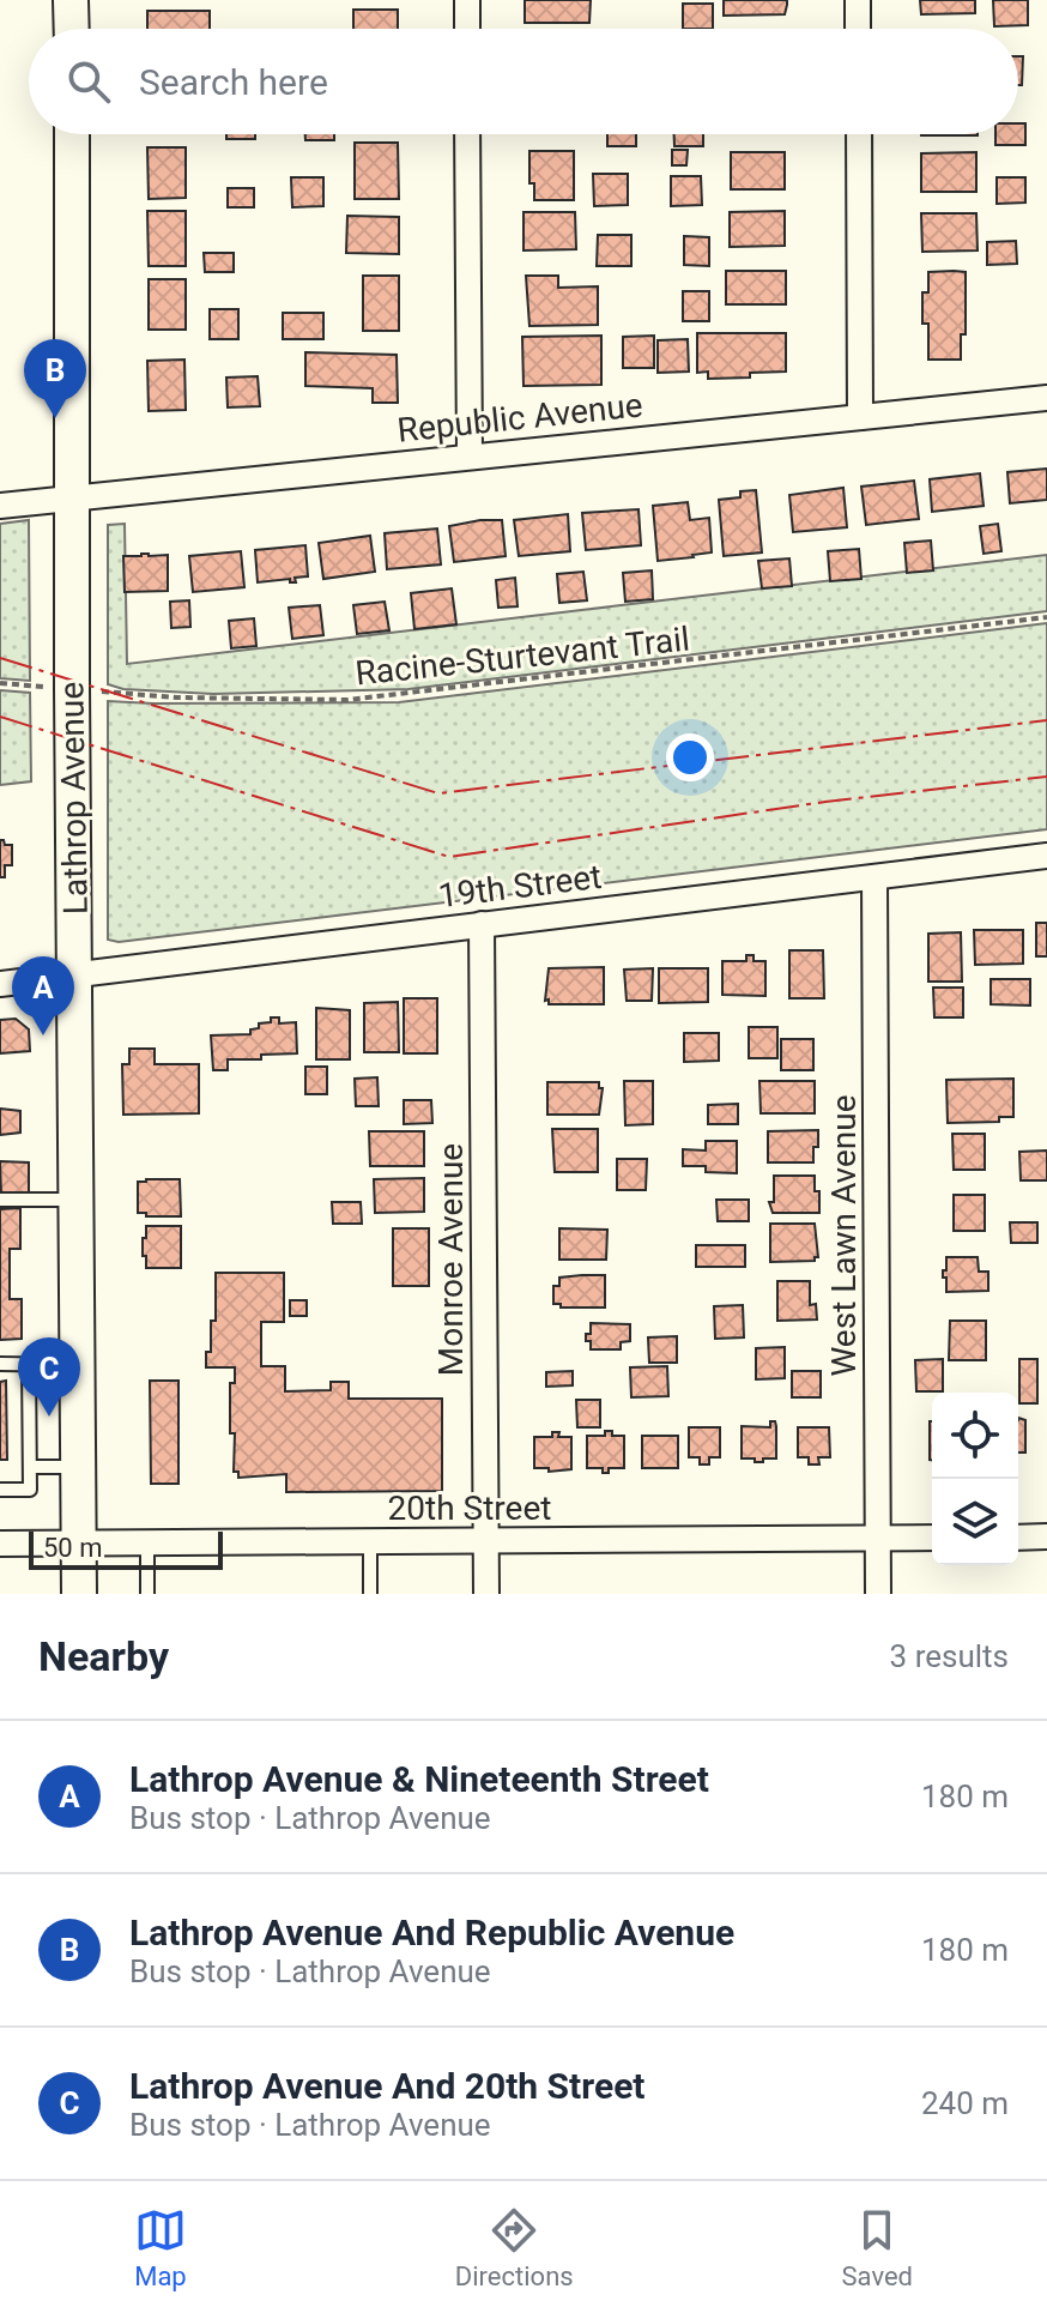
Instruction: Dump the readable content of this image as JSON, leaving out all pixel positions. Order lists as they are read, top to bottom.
{
  "streets": {
    "street": [
      "Republic Avenue",
      "Lathrop Avenue",
      "19th Street",
      "West Lawn Avenue",
      "Monroe Avenue",
      "20th Street"
    ],
    "path": ["Racine-Sturtevant Trail"]
  },
  "crossings": [
    ["Republic Avenue", "Lathrop Avenue"],
    ["Racine-Sturtevant Trail", "Lathrop Avenue"],
    ["Lathrop Avenue", "19th Street"],
    ["Lathrop Avenue", "20th Street"],
    ["19th Street", "West Lawn Avenue"],
    ["19th Street", "Monroe Avenue"],
    ["West Lawn Avenue", "20th Street"],
    ["Monroe Avenue", "20th Street"]
  ],
  "scale_bar": "50 m",
  "page": {
    "search": "Search here",
    "pins": ["B", "A", "C"],
    "scale": "50 m",
    "heading": ["Nearby", "3 results"],
    "list": [
      {
        "mark": "A",
        "name": "Lathrop Avenue & Nineteenth Street",
        "note": "Bus stop · Lathrop Avenue",
        "value": "180 m"
      },
      {
        "mark": "B",
        "name": "Lathrop Avenue And Republic Avenue",
        "note": "Bus stop · Lathrop Avenue",
        "value": "180 m"
      },
      {
        "mark": "C",
        "name": "Lathrop Avenue And 20th Street",
        "note": "Bus stop · Lathrop Avenue",
        "value": "240 m"
      }
    ],
    "nav": ["Map", "Directions", "Saved"]
  }
}
